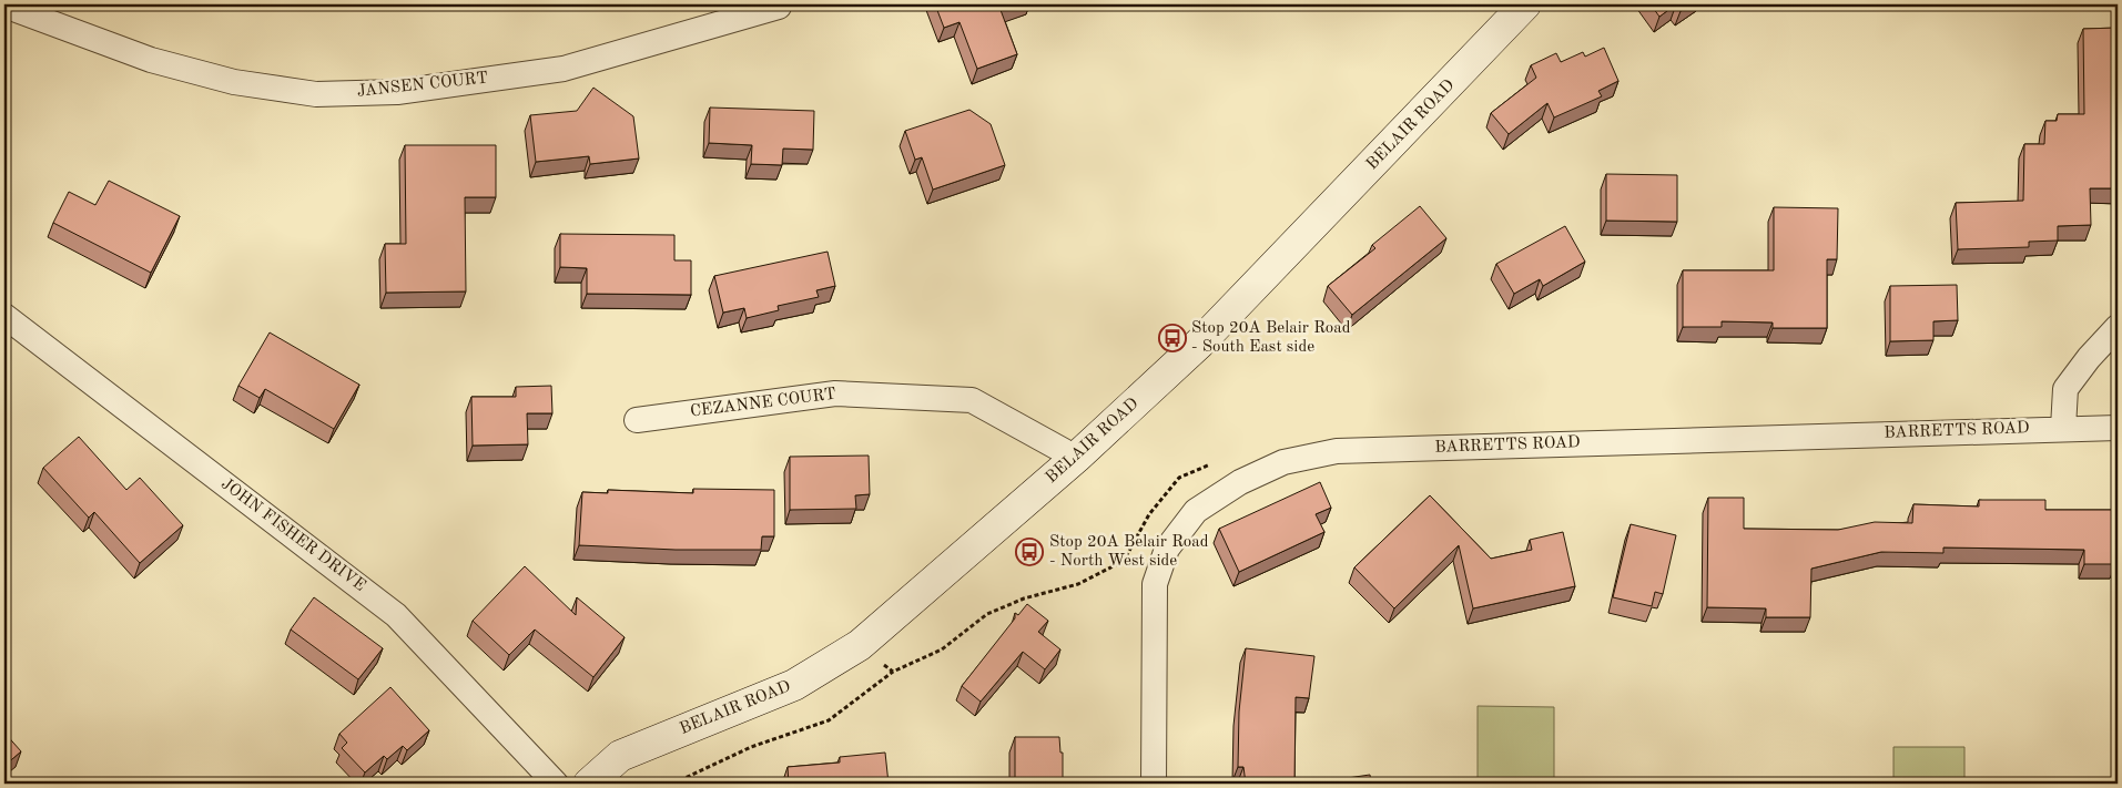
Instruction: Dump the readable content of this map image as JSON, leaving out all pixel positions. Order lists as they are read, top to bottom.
{
  "streets": {
    "main road": ["BELAIR ROAD"],
    "street": [
      "JANSEN COURT",
      "CEZANNE COURT",
      "BARRETTS ROAD",
      "JOHN FISHER DRIVE"
    ]
  },
  "crossings": [
    ["BELAIR ROAD", "CEZANNE COURT"]
  ],
  "places": {
    "bus stop": ["Stop 20A Belair Road - South East side", "Stop 20A Belair Road - North West side"]
  }
}
